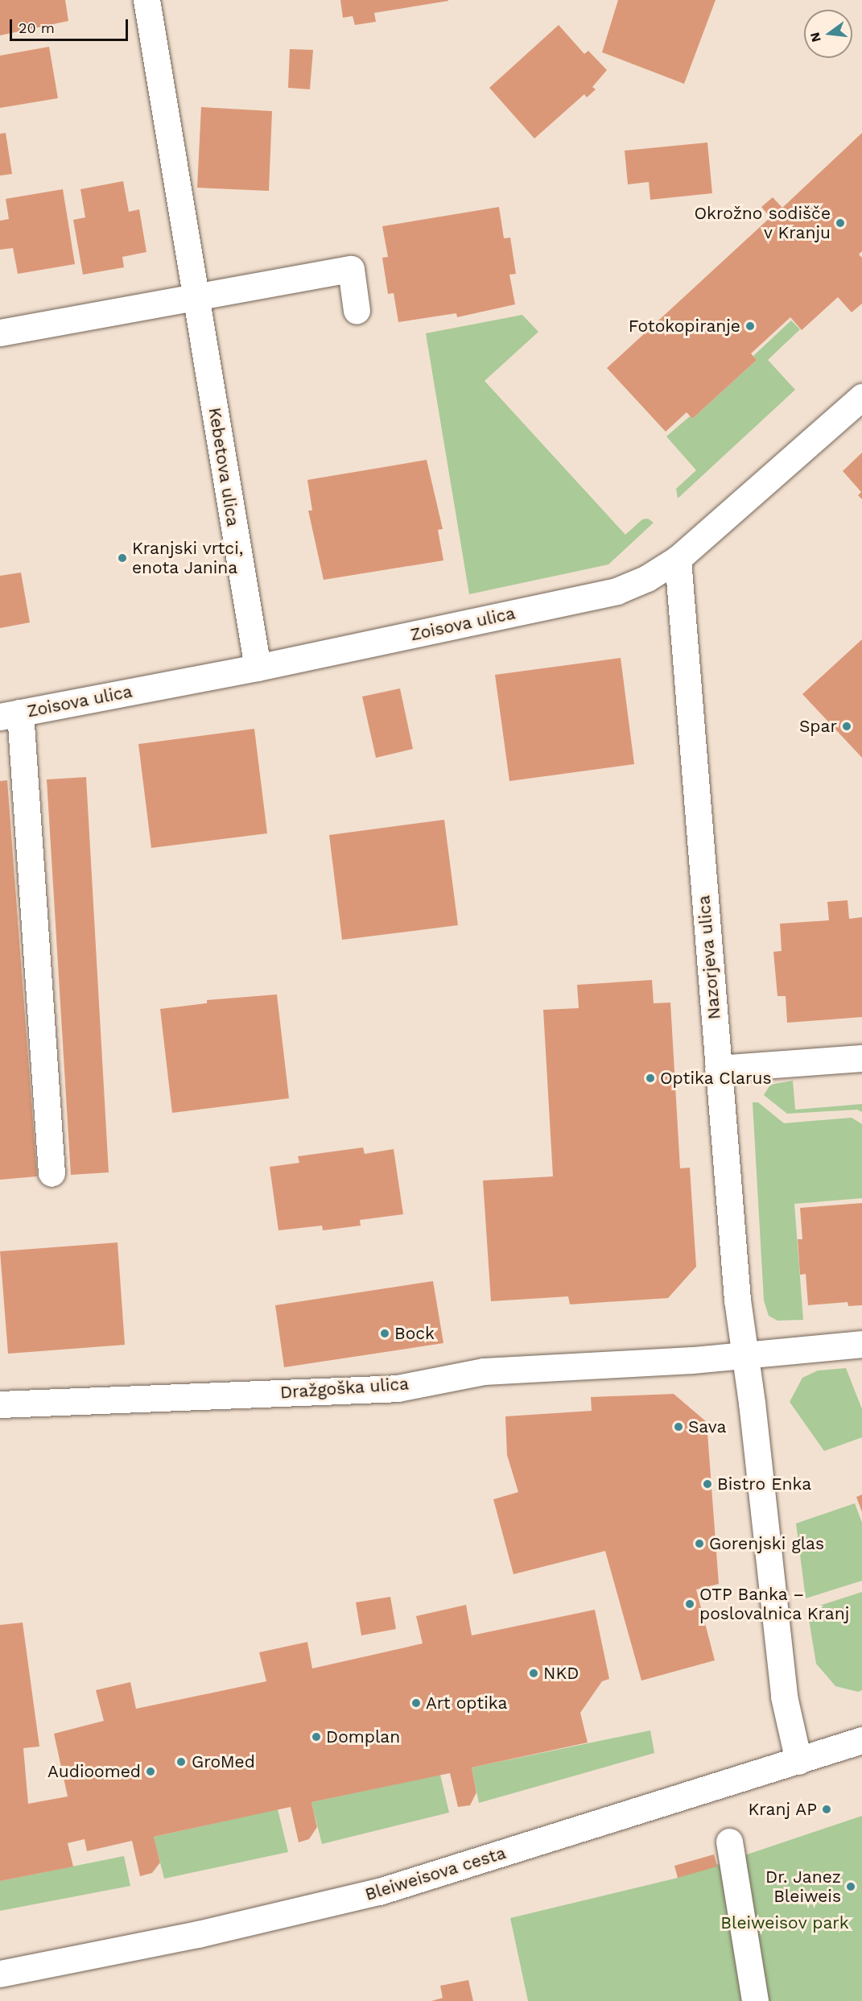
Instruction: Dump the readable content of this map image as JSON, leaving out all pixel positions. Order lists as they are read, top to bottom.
{
  "streets": {
    "street": [
      "Kebetova ulica",
      "Zoisova ulica",
      "Nazorjeva ulica",
      "Dražgoška ulica",
      "Bleiweisova cesta"
    ]
  },
  "crossings": [
    ["Kebetova ulica", "Zoisova ulica"],
    ["Zoisova ulica", "Nazorjeva ulica"],
    ["Nazorjeva ulica", "Dražgoška ulica"],
    ["Nazorjeva ulica", "Bleiweisova cesta"]
  ],
  "parks": ["Bleiweisov park"],
  "places": [
    "Okrožno sodišče v Kranju",
    "Fotokopiranje",
    "Kranjski vrtci, enota Janina",
    "Spar",
    "Optika Clarus",
    "Bock",
    "Sava",
    "Bistro Enka",
    "Gorenjski glas",
    "OTP Banka – poslovalnica Kranj",
    "NKD",
    "Art optika",
    "Domplan",
    "GroMed",
    "Audioomed",
    "Kranj AP",
    "Dr. Janez Bleiweis"
  ],
  "scale_bar": "20 m",
  "north": "left"
}
